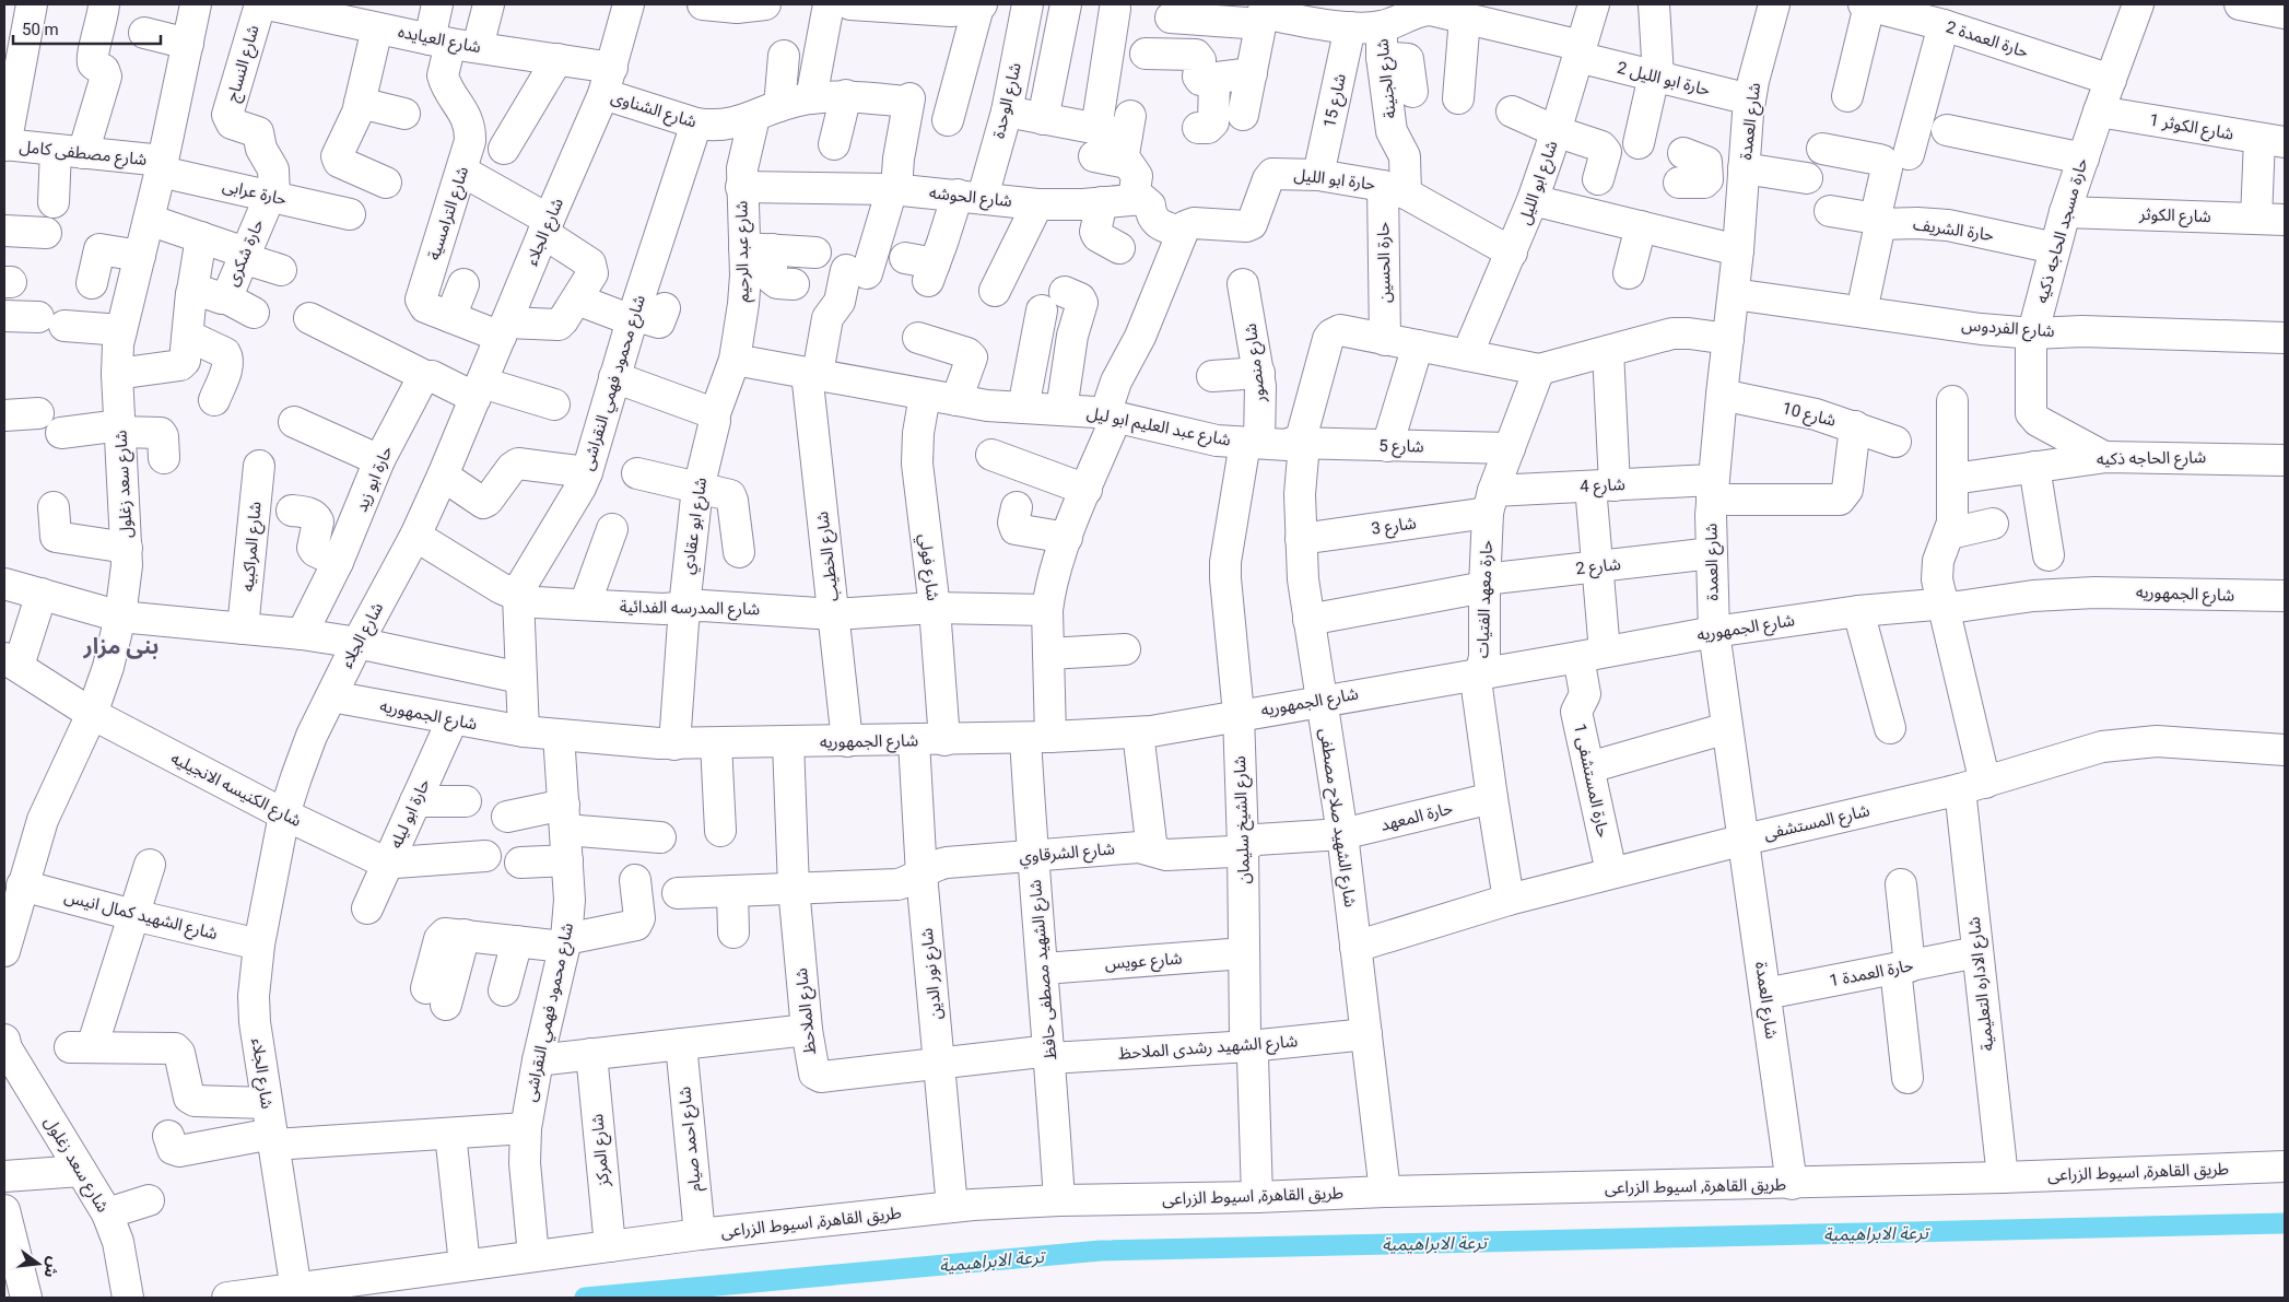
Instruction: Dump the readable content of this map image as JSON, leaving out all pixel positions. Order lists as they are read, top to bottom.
{
  "streets": {
    "main road": [
      "شارع العيايده",
      "حارة العمدة 2",
      "شارع النساج",
      "شارع الجنينة",
      "حارة ابو الليل 2",
      "شارع الوحدة",
      "شارع 15",
      "شارع الشناوى",
      "شارع العمدة",
      "شارع الكوثر 1",
      "شارع مصطفى كامل",
      "حارة ابو الليل",
      "شارع ابو الليل",
      "حارة عرابى",
      "شارع الحوشه",
      "شارع الترامسية",
      "شارع الكوثر",
      "حارة الشريف",
      "حارة مسجد الحاجه ذكيه",
      "شارع الجلاء",
      "شارع عبد الرحيم",
      "حارة شكرى",
      "حارة الحسين",
      "شارع الفردوس",
      "شارع منصور",
      "شارع محمود فهمي النقراشى",
      "شارع 10",
      "شارع عبد العليم ابو ليل",
      "شارع 5",
      "شارع الحاجه ذكيه",
      "حارة ابو زيد",
      "شارع سعد زغلول",
      "شارع 4",
      "شارع ابو عقادي",
      "شارع 3",
      "شارع المراكبيه",
      "شارع الخطيب",
      "شارع 2",
      "شارع فولي",
      "شارع الجمهوريه",
      "حارة معهد الفتيات",
      "شارع المدرسه الفدائية",
      "حارة المستشفى 1",
      "شارع الكنيسه الانجيليه",
      "حارة ابو ليله",
      "حارة المعهد",
      "شارع الشهيد صلاح مصطفى",
      "شارع الشيخ سليمان",
      "شارع المستشفى",
      "شارع الشرقاوي",
      "شارع الشهيد كمال انيس",
      "شارع عويس",
      "شارع الشهيد مصطفى حافظ",
      "حارة العمدة 1",
      "شارع نور الدين",
      "شارع الاداره التعليمية",
      "شارع الملاحظ",
      "شارع الشهيد رشدى الملاحظ",
      "شارع احمد صيام",
      "شارع المركز",
      "طريق القاهرة, اسيوط الزراعى"
    ]
  },
  "crossings": [
    ["شارع العيايده", "شارع الشناوى"],
    ["شارع العيايده", "شارع الترامسية"],
    ["شارع العيايده", "شارع الجلاء"],
    ["حارة العمدة 2", "حارة مسجد الحاجه ذكيه"],
    ["شارع النساج", "حارة عرابى"],
    ["شارع النساج", "حارة شكرى"],
    ["شارع الجنينة", "حارة ابو الليل 2"],
    ["شارع الجنينة", "حارة ابو الليل"],
    ["شارع الجنينة", "حارة الحسين"],
    ["حارة ابو الليل 2", "شارع 15"],
    ["حارة ابو الليل 2", "شارع العمدة"],
    ["حارة ابو الليل 2", "شارع ابو الليل"],
    ["شارع الوحدة", "شارع الحوشه"],
    ["شارع 15", "حارة ابو الليل"],
    ["شارع الشناوى", "شارع الجلاء"],
    ["شارع الشناوى", "شارع عبد الرحيم"],
    ["شارع الشناوى", "شارع محمود فهمي النقراشى"],
    ["شارع الشناوى", "شارع الخطيب"],
    ["شارع العمدة", "شارع الفردوس"],
    ["شارع العمدة", "شارع 10"],
    ["شارع العمدة", "شارع 4"],
    ["شارع العمدة", "شارع 2"],
    ["شارع العمدة", "شارع الجمهوريه"],
    ["شارع العمدة", "شارع المستشفى"],
    ["شارع العمدة", "حارة العمدة 1"],
    ["شارع العمدة", "طريق القاهرة, اسيوط الزراعى"],
    ["شارع الكوثر 1", "حارة مسجد الحاجه ذكيه"],
    ["شارع مصطفى كامل", "حارة عرابى"],
    ["شارع مصطفى كامل", "شارع سعد زغلول"],
    ["حارة ابو الليل", "شارع ابو الليل"],
    ["حارة ابو الليل", "حارة الحسين"],
    ["حارة عرابى", "حارة شكرى"],
    ["حارة عرابى", "شارع سعد زغلول"],
    ["شارع الحوشه", "شارع عبد الرحيم"],
    ["شارع الحوشه", "شارع الخطيب"],
    ["شارع الترامسية", "شارع الجلاء"],
    ["شارع الكوثر", "حارة مسجد الحاجه ذكيه"],
    ["حارة الشريف", "حارة مسجد الحاجه ذكيه"],
    ["حارة مسجد الحاجه ذكيه", "شارع الفردوس"],
    ["حارة مسجد الحاجه ذكيه", "شارع الحاجه ذكيه"],
    ["شارع الجلاء", "شارع الجمهوريه"],
    ["شارع الجلاء", "شارع المدرسه الفدائية"],
    ["شارع الجلاء", "شارع الكنيسه الانجيليه"],
    ["شارع الجلاء", "شارع الشهيد كمال انيس"],
    ["شارع الجلاء", "طريق القاهرة, اسيوط الزراعى"],
    ["شارع عبد الرحيم", "شارع عبد العليم ابو ليل"],
    ["شارع عبد الرحيم", "شارع ابو عقادي"],
    ["شارع منصور", "شارع عبد العليم ابو ليل"],
    ["شارع منصور", "شارع الشيخ سليمان"],
    ["شارع محمود فهمي النقراشى", "شارع الجمهوريه"],
    ["شارع محمود فهمي النقراشى", "شارع المدرسه الفدائية"],
    ["شارع محمود فهمي النقراشى", "طريق القاهرة, اسيوط الزراعى"],
    ["شارع 10", "شارع 4"],
    ["شارع عبد العليم ابو ليل", "شارع 5"],
    ["شارع عبد العليم ابو ليل", "شارع الخطيب"],
    ["شارع عبد العليم ابو ليل", "شارع فولي"],
    ["شارع عبد العليم ابو ليل", "شارع الشهيد صلاح مصطفى"],
    ["شارع عبد العليم ابو ليل", "شارع الشيخ سليمان"],
    ["شارع عبد العليم ابو ليل", "شارع الشهيد مصطفى حافظ"],
    ["شارع 5", "حارة معهد الفتيات"],
    ["شارع 5", "شارع الشهيد صلاح مصطفى"],
    ["شارع الحاجه ذكيه", "شارع الاداره التعليمية"],
    ["شارع سعد زغلول", "شارع الكنيسه الانجيليه"],
    ["شارع سعد زغلول", "شارع الشهيد كمال انيس"],
    ["شارع 4", "شارع 3"],
    ["شارع 4", "حارة معهد الفتيات"],
    ["شارع 4", "حارة المستشفى 1"],
    ["شارع ابو عقادي", "شارع الجمهوريه"],
    ["شارع ابو عقادي", "شارع المدرسه الفدائية"],
    ["شارع 3", "حارة معهد الفتيات"],
    ["شارع 3", "شارع الشهيد صلاح مصطفى"],
    ["شارع الخطيب", "شارع الجمهوريه"],
    ["شارع الخطيب", "شارع المدرسه الفدائية"],
    ["شارع 2", "حارة معهد الفتيات"],
    ["شارع 2", "حارة المستشفى 1"],
    ["شارع 2", "شارع الشهيد صلاح مصطفى"],
    ["شارع فولي", "شارع الجمهوريه"],
    ["شارع فولي", "شارع المدرسه الفدائية"],
    ["شارع الجمهوريه", "حارة معهد الفتيات"],
    ["شارع الجمهوريه", "حارة المستشفى 1"],
    ["شارع الجمهوريه", "حارة ابو ليله"],
    ["شارع الجمهوريه", "شارع الشهيد صلاح مصطفى"],
    ["شارع الجمهوريه", "شارع الشيخ سليمان"],
    ["شارع الجمهوريه", "شارع الشهيد مصطفى حافظ"],
    ["شارع الجمهوريه", "شارع نور الدين"],
    ["شارع الجمهوريه", "شارع الاداره التعليمية"],
    ["شارع الجمهوريه", "شارع الملاحظ"],
    ["حارة معهد الفتيات", "حارة المعهد"],
    ["حارة معهد الفتيات", "شارع المستشفى"],
    ["شارع المدرسه الفدائية", "شارع الشهيد مصطفى حافظ"],
    ["حارة المستشفى 1", "شارع المستشفى"],
    ["شارع الكنيسه الانجيليه", "حارة ابو ليله"],
    ["حارة المعهد", "شارع الشهيد صلاح مصطفى"],
    ["حارة المعهد", "شارع الشرقاوي"],
    ["شارع الشهيد صلاح مصطفى", "شارع المستشفى"],
    ["شارع الشهيد صلاح مصطفى", "شارع الشرقاوي"],
    ["شارع الشهيد صلاح مصطفى", "شارع الشهيد رشدى الملاحظ"],
    ["شارع الشهيد صلاح مصطفى", "طريق القاهرة, اسيوط الزراعى"],
    ["شارع الشيخ سليمان", "شارع الشرقاوي"],
    ["شارع الشيخ سليمان", "شارع عويس"],
    ["شارع الشيخ سليمان", "شارع الشهيد رشدى الملاحظ"],
    ["شارع الشيخ سليمان", "طريق القاهرة, اسيوط الزراعى"],
    ["شارع المستشفى", "شارع الاداره التعليمية"],
    ["شارع الشرقاوي", "شارع الشهيد مصطفى حافظ"],
    ["شارع الشرقاوي", "شارع نور الدين"],
    ["شارع الشرقاوي", "شارع الملاحظ"],
    ["شارع عويس", "شارع الشهيد مصطفى حافظ"],
    ["شارع الشهيد مصطفى حافظ", "شارع الملاحظ"],
    ["شارع الشهيد مصطفى حافظ", "شارع الشهيد رشدى الملاحظ"],
    ["شارع الشهيد مصطفى حافظ", "طريق القاهرة, اسيوط الزراعى"],
    ["حارة العمدة 1", "شارع الاداره التعليمية"],
    ["شارع نور الدين", "شارع الملاحظ"],
    ["شارع نور الدين", "طريق القاهرة, اسيوط الزراعى"],
    ["شارع الاداره التعليمية", "طريق القاهرة, اسيوط الزراعى"],
    ["شارع الملاحظ", "شارع الشهيد رشدى الملاحظ"],
    ["شارع احمد صيام", "طريق القاهرة, اسيوط الزراعى"],
    ["شارع المركز", "طريق القاهرة, اسيوط الزراعى"]
  ],
  "districts": ["بنى مزار"],
  "water": ["ترعة الابراهيمية"],
  "scale_bar": "50 m",
  "north": "right"
}
